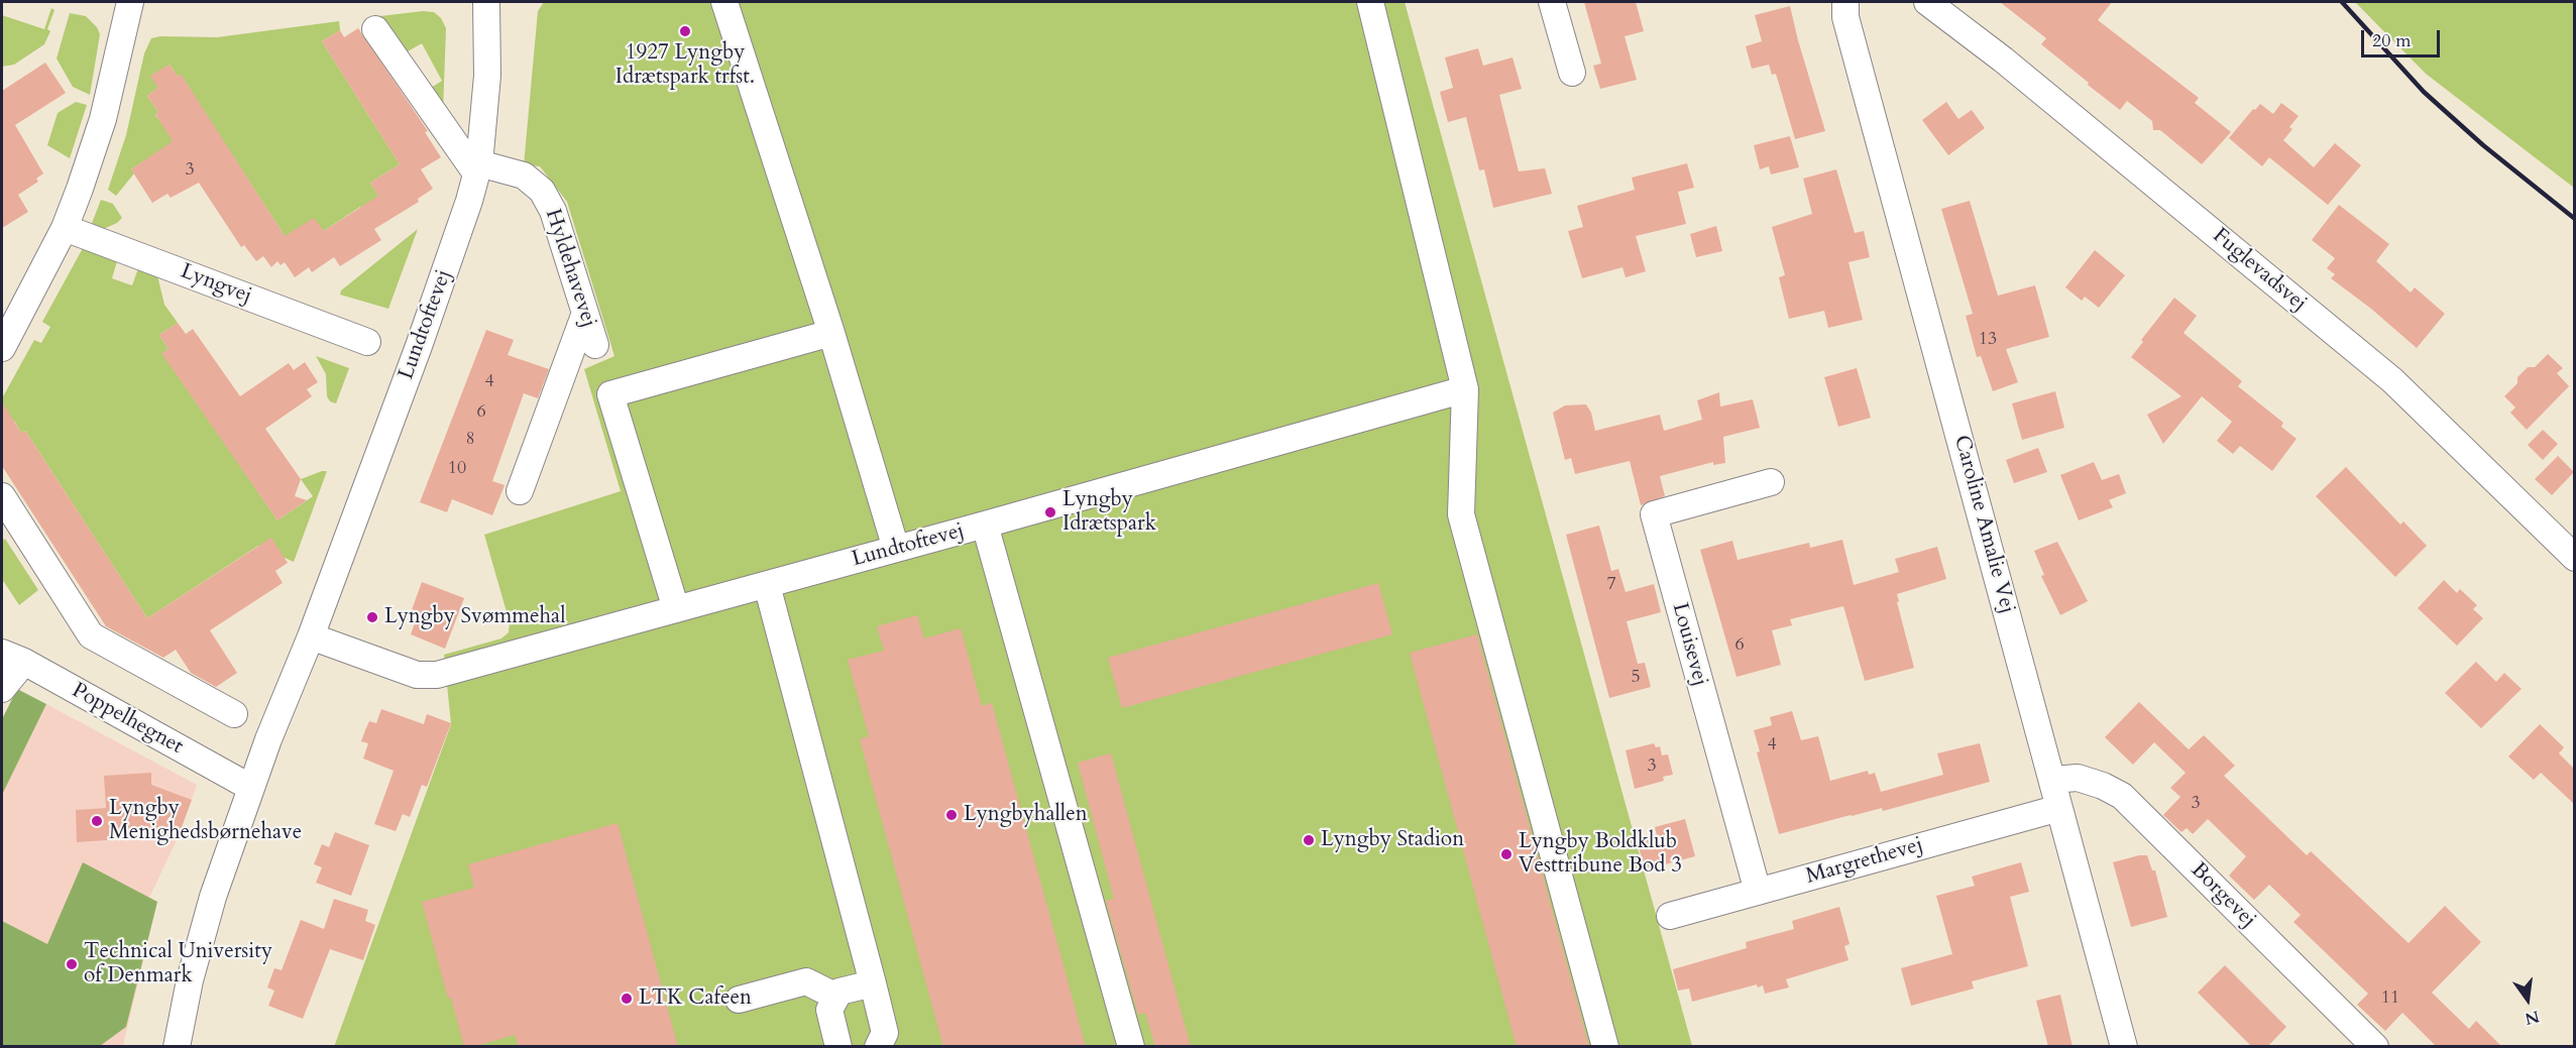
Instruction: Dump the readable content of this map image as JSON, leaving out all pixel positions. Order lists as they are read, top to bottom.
{
  "streets": {
    "street": [
      "Hyldehavevej",
      "Fuglevadsvej",
      "Lyngvej",
      "Lundtoftevej",
      "Caroline Amalie Vej",
      "Louisevej",
      "Poppelhegnet",
      "Margrethevej",
      "Borgevej"
    ]
  },
  "crossings": [
    ["Hyldehavevej", "Lundtoftevej"],
    ["Lundtoftevej", "Poppelhegnet"],
    ["Caroline Amalie Vej", "Margrethevej"],
    ["Caroline Amalie Vej", "Borgevej"],
    ["Louisevej", "Margrethevej"]
  ],
  "places": [
    "1927 Lyngby Idrætspark trfst.",
    "Lyngby Idrætspark",
    "Lyngby Svømmehal",
    "Lyngbyhallen",
    "Lyngby Menighedsbørnehave",
    "Lyngby Stadion",
    "Lyngby Boldklub Vesttribune Bod 3",
    "Technical University of Denmark",
    "LTK Cafeen"
  ],
  "house_numbers": [
    "3",
    "13",
    "4",
    "6",
    "8",
    "10",
    "7",
    "6",
    "5",
    "4",
    "3",
    "3",
    "11"
  ],
  "scale_bar": "20 m",
  "north": "bottom"
}
